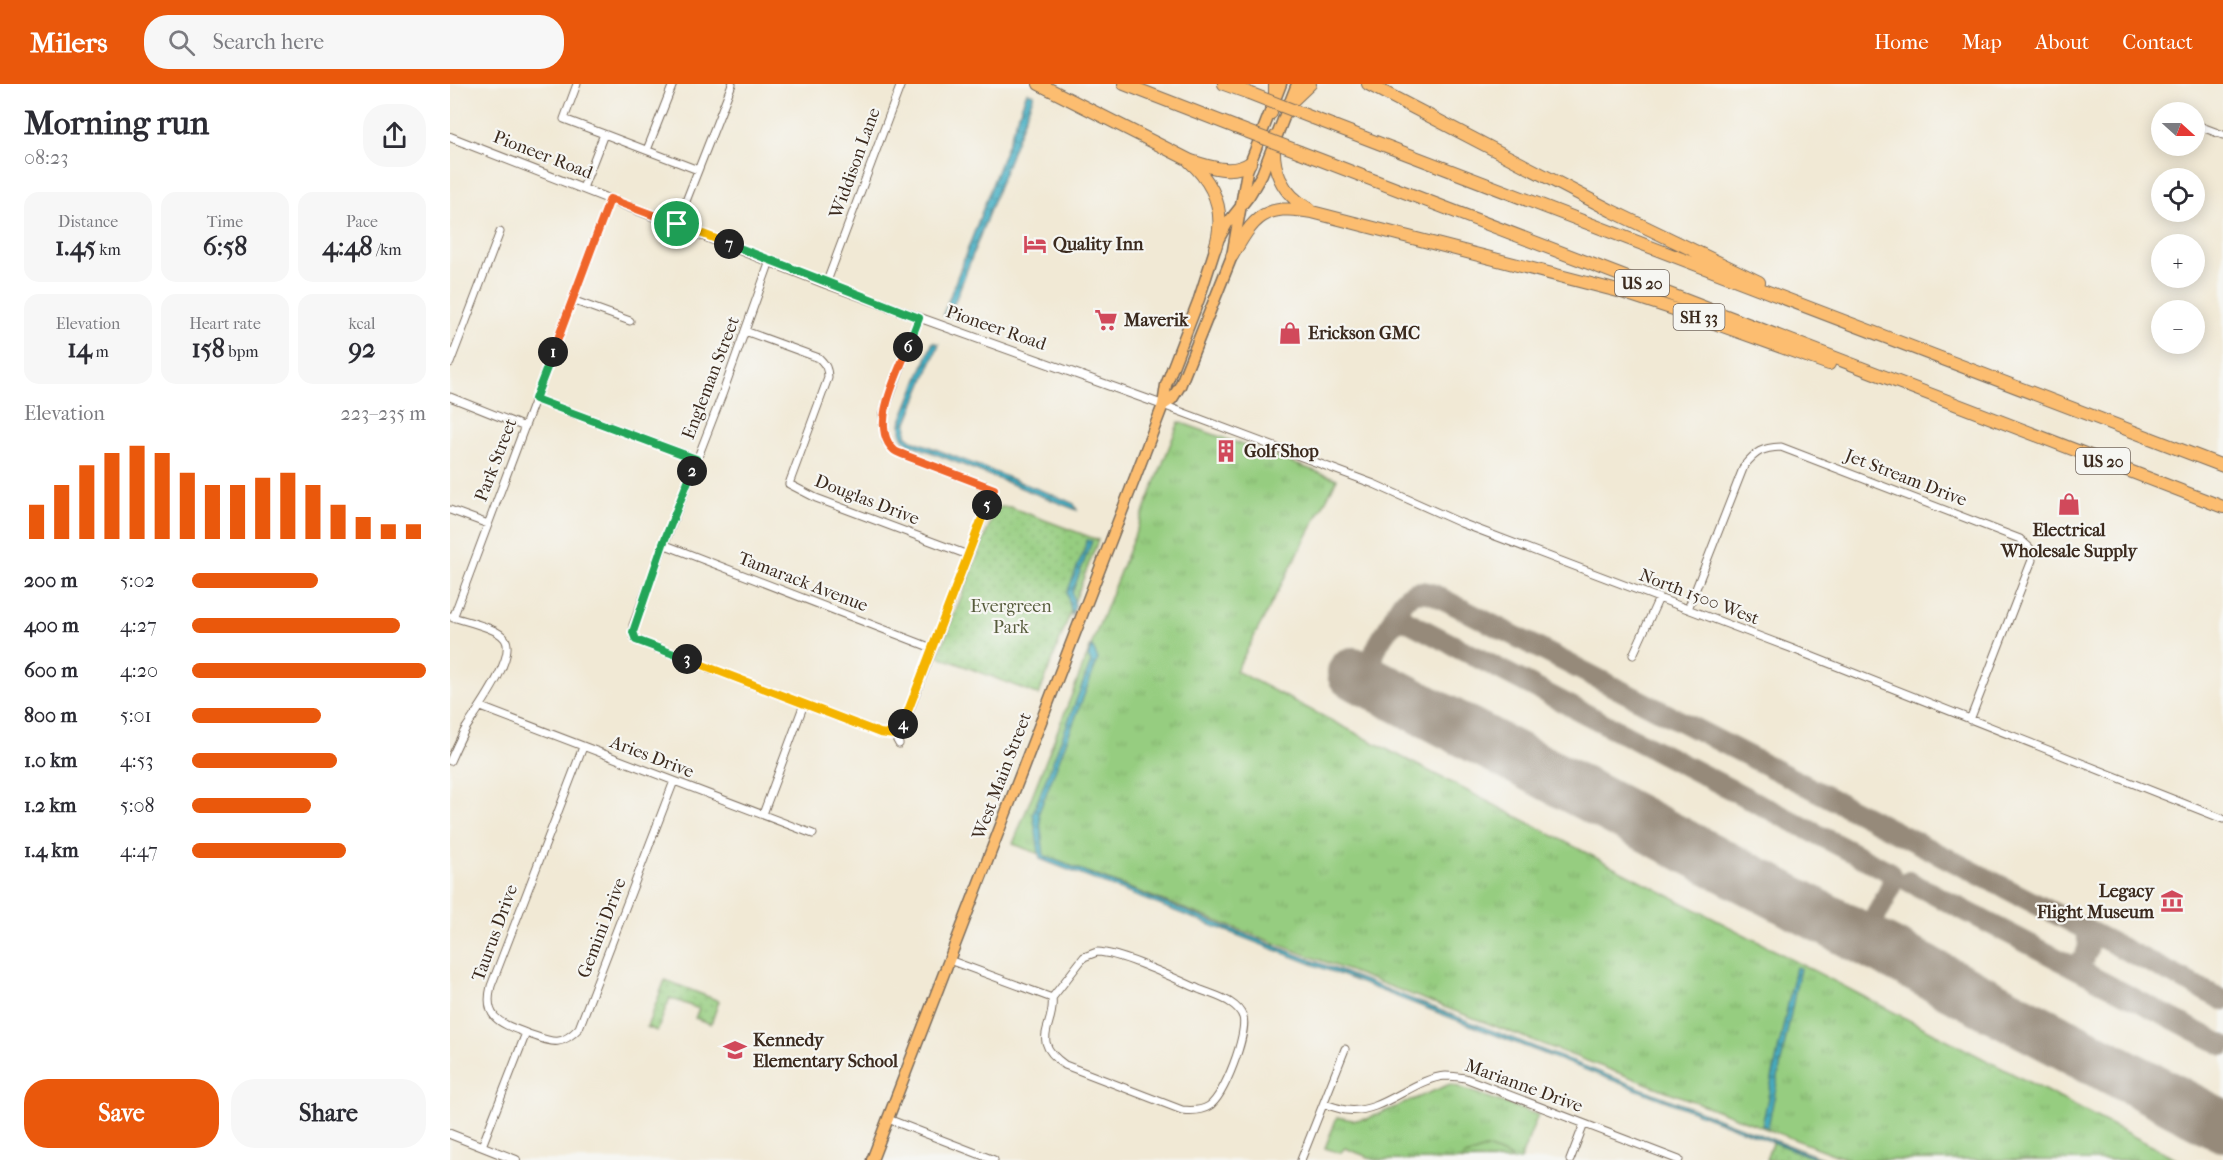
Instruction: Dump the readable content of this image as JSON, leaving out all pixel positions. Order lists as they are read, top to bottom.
{
  "streets": {
    "highway": ["US 20", "SH 33"],
    "main road": ["West Main Street"],
    "street": [
      "Pioneer Road",
      "Widdison Lane",
      "Engleman Street",
      "Park Street",
      "Jet Stream Drive",
      "Douglas Drive",
      "Tamarack Avenue",
      "North 1500 West",
      "Aries Drive",
      "Gemini Drive",
      "Taurus Drive",
      "Marianne Drive"
    ]
  },
  "crossings": [
    ["Pioneer Road", "Widdison Lane"],
    ["Pioneer Road", "Engleman Street"],
    ["Pioneer Road", "Park Street"],
    ["Pioneer Road", "North 1500 West"],
    ["Pioneer Road", "West Main Street"],
    ["US 20", "SH 33"],
    ["SH 33", "West Main Street"],
    ["Engleman Street", "Douglas Drive"],
    ["Engleman Street", "Tamarack Avenue"],
    ["Park Street", "Aries Drive"],
    ["Jet Stream Drive", "North 1500 West"],
    ["North 1500 West", "West Main Street"],
    ["Aries Drive", "Gemini Drive"],
    ["Aries Drive", "Taurus Drive"],
    ["Gemini Drive", "Taurus Drive"]
  ],
  "parks": ["Evergreen Park"],
  "places": {
    "hotel": ["Quality Inn"],
    "supermarket": ["Maverik"],
    "shop": ["Erickson GMC", "Electrical Wholesale Supply"],
    "building": ["Golf Shop"],
    "museum": ["Legacy Flight Museum"],
    "school or university": ["Kennedy Elementary School"]
  },
  "north": "right",
  "page": {
    "header": "Milers",
    "search": "Search here",
    "nav": [
      "Home",
      "Map",
      "About",
      "Contact"
    ],
    "heading": ["Morning run", "08:23"],
    "map_buttons": ["+", "−"],
    "stats": [
      ["Distance", "1.45 km"],
      ["Time", "6:58"],
      ["Pace", "4:48 /km"],
      ["Elevation", "14 m"],
      ["Heart rate", "158 bpm"],
      ["kcal", "92"]
    ],
    "pins": [
      "7",
      "6",
      "1",
      "2",
      "5",
      "3",
      "4"
    ],
    "chart": ["Elevation", "223–235 m"],
    "list": [
      {
        "name": "200 m",
        "note": "5:02"
      },
      {
        "name": "400 m",
        "note": "4:27"
      },
      {
        "name": "600 m",
        "note": "4:20"
      },
      {
        "name": "800 m",
        "note": "5:01"
      },
      {
        "name": "1.0 km",
        "note": "4:53"
      },
      {
        "name": "1.2 km",
        "note": "5:08"
      },
      {
        "name": "1.4 km",
        "note": "4:47"
      }
    ],
    "buttons": ["Save", "Share"]
  }
}
